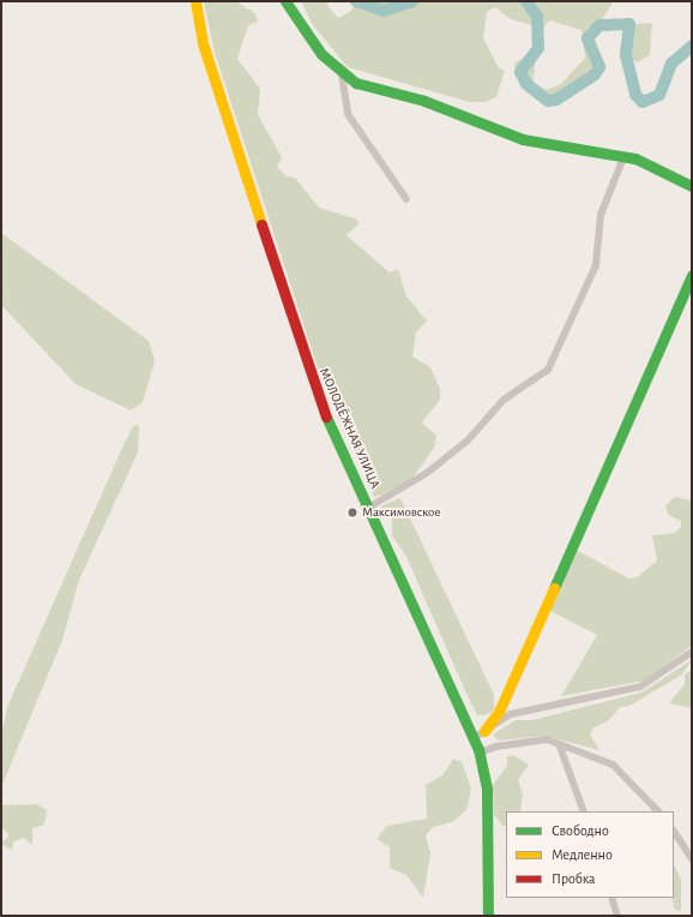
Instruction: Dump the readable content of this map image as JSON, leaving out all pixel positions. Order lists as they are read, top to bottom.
{
  "streets": {
    "main road": ["МОЛОДЁЖНАЯ УЛИЦА"]
  },
  "places": ["Максимовское"],
  "legend": ["Свободно", "Медленно", "Пробка"]
}
